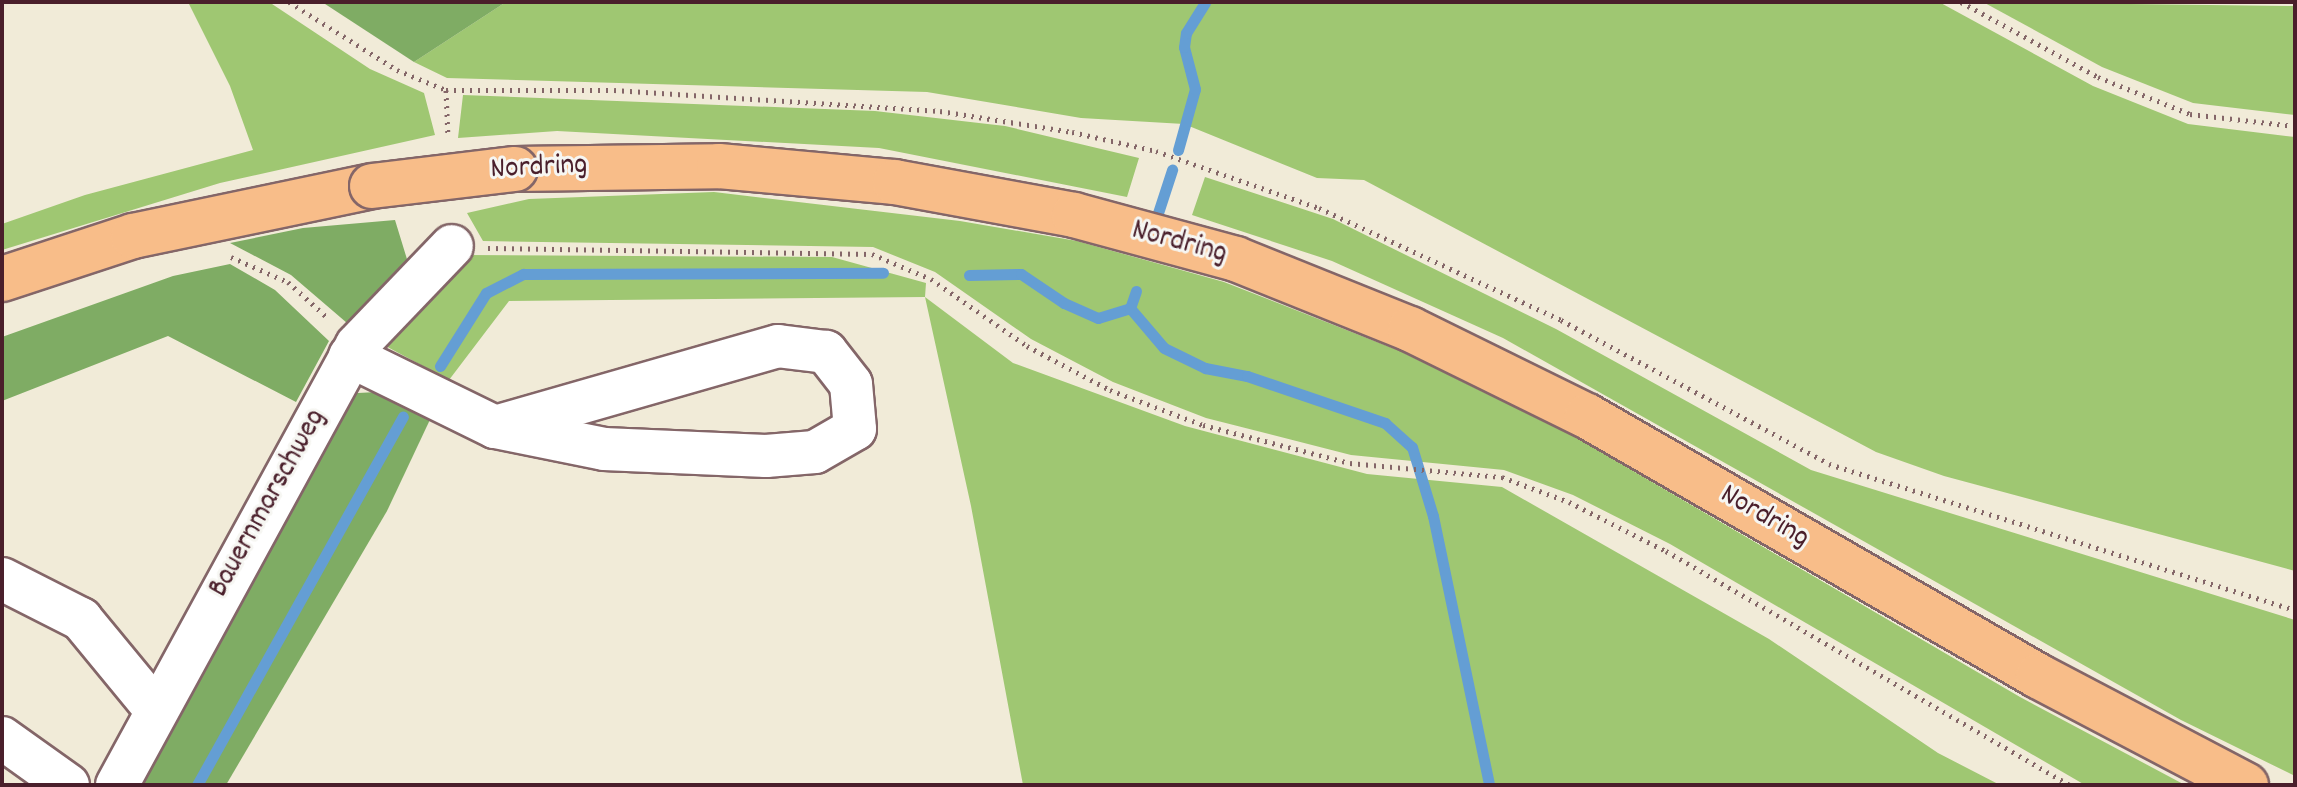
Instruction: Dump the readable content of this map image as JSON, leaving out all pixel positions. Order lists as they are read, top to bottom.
{
  "streets": {
    "main road": ["Nordring"],
    "street": ["Bauernmarschweg"]
  }
}
